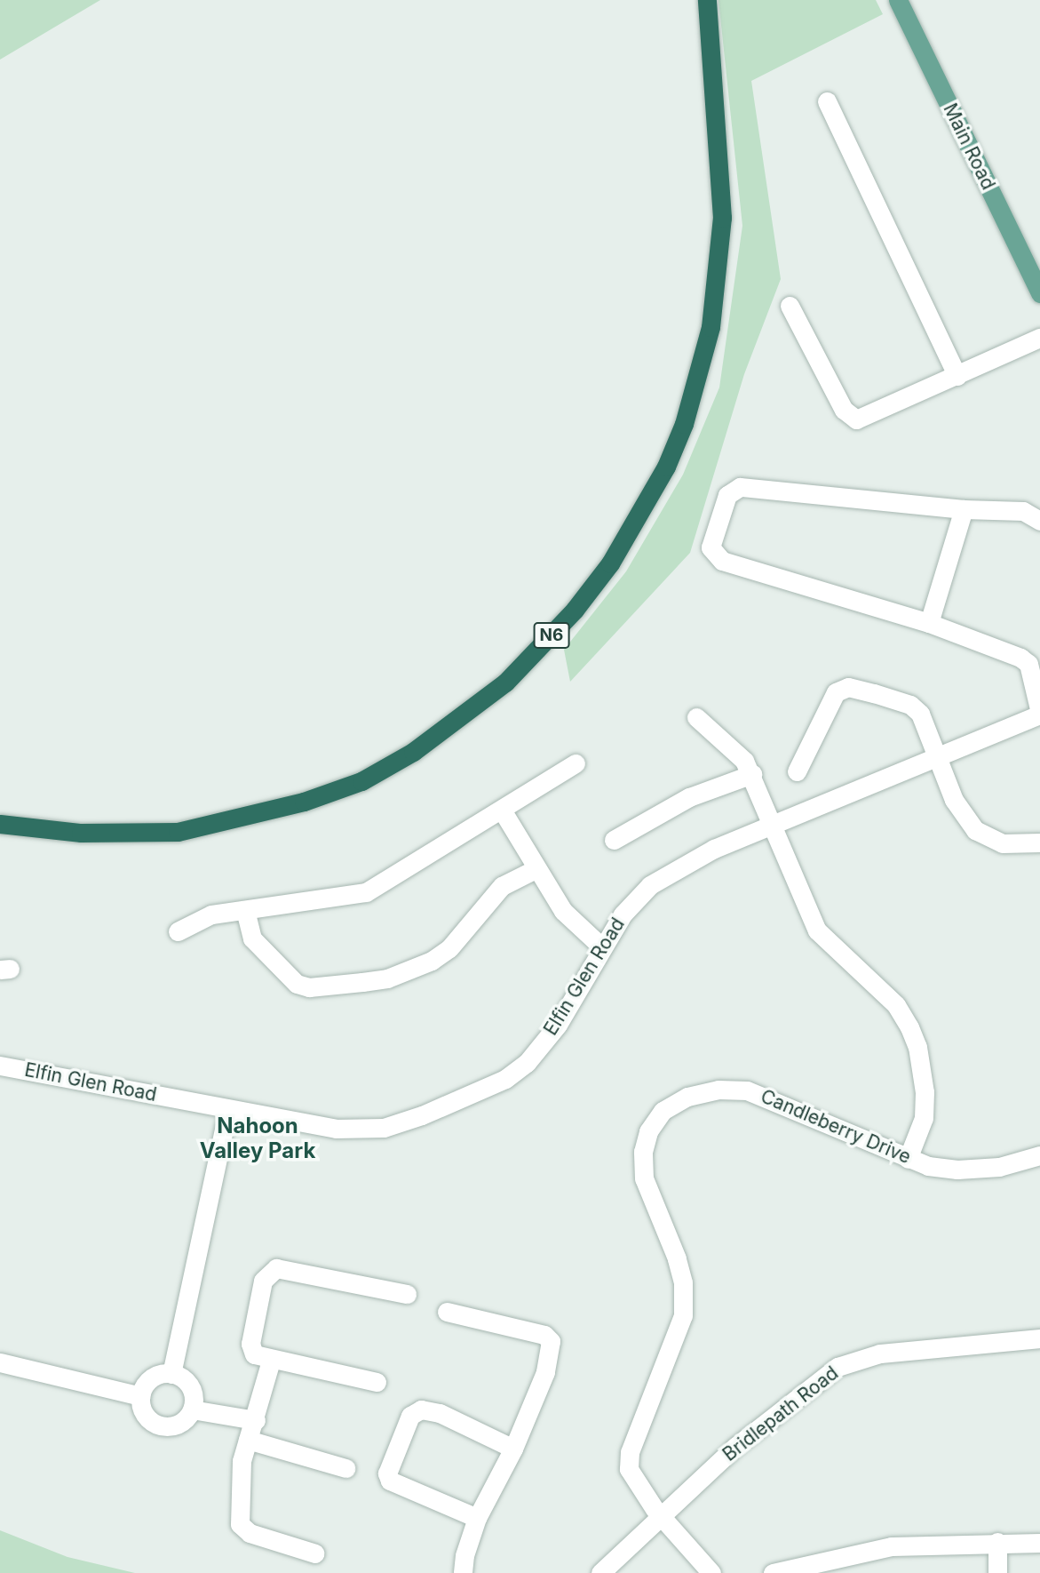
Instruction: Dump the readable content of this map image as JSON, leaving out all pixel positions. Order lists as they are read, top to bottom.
{
  "streets": {
    "highway": ["N6"],
    "main road": ["Main Road"],
    "street": ["Elfin Glen Road", "Candleberry Drive", "Bridlepath Road"]
  },
  "crossings": [
    ["Candleberry Drive", "Bridlepath Road"]
  ],
  "districts": ["Nahoon Valley Park"]
}
